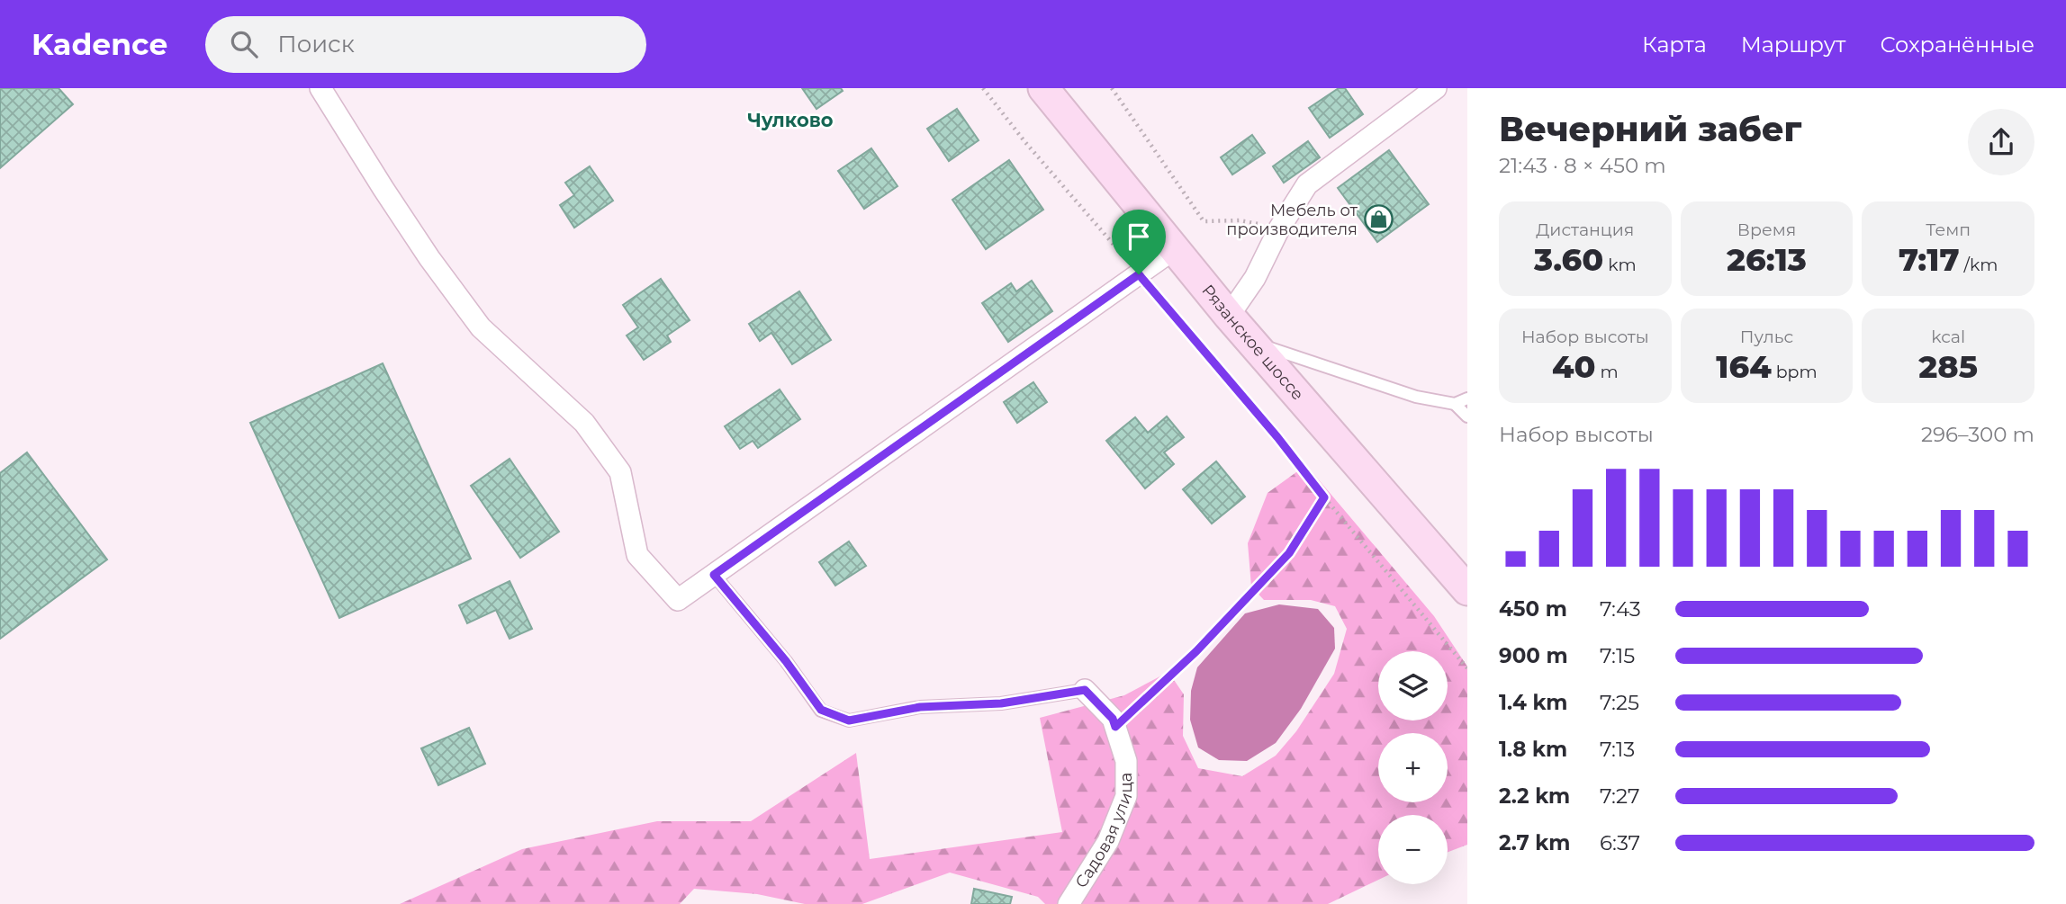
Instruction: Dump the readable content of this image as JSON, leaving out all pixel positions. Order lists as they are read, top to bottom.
{
  "streets": {
    "main road": ["Рязанское шоссе"],
    "street": ["Садовая улица"]
  },
  "districts": ["Чулково"],
  "places": {
    "shop": ["Мебель от производителя"]
  },
  "page": {
    "header": "Kadence",
    "search": "Поиск",
    "nav": ["Карта", "Маршрут", "Сохранённые"],
    "heading": ["Вечерний забег", "21:43 · 8 × 450 m"],
    "stats": [
      ["Дистанция", "3.60 km"],
      ["Время", "26:13"],
      ["Темп", "7:17 /km"],
      ["Набор высоты", "40 m"],
      ["Пульс", "164 bpm"],
      ["kcal", "285"]
    ],
    "chart": ["Набор высоты", "296–300 m"],
    "list": [
      {
        "name": "450 m",
        "note": "7:43"
      },
      {
        "name": "900 m",
        "note": "7:15"
      },
      {
        "name": "1.4 km",
        "note": "7:25"
      },
      {
        "name": "1.8 km",
        "note": "7:13"
      },
      {
        "name": "2.2 km",
        "note": "7:27"
      },
      {
        "name": "2.7 km",
        "note": "6:37"
      }
    ],
    "map_buttons": ["+", "−"]
  }
}
